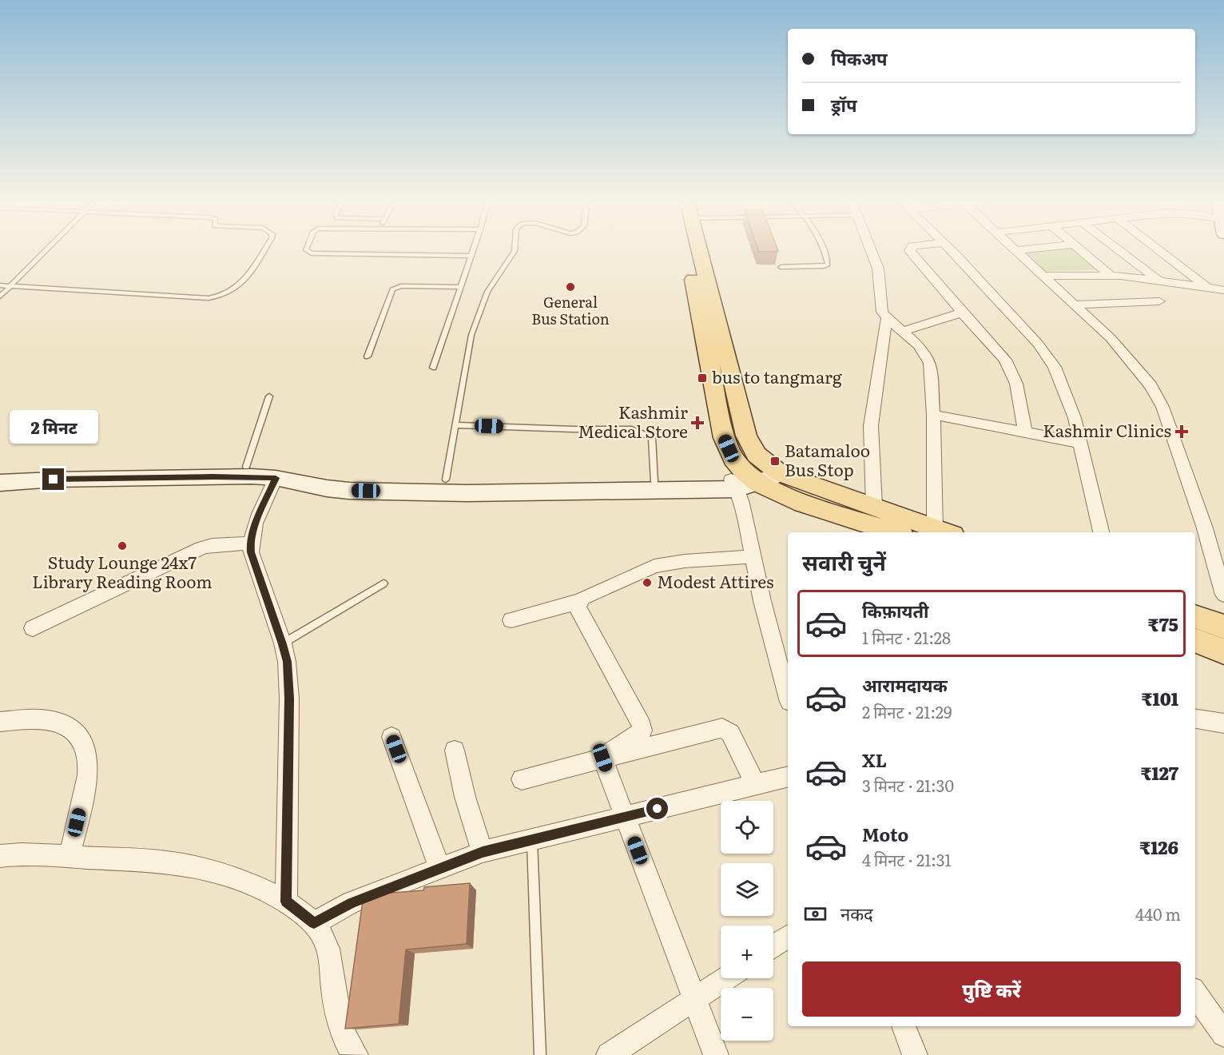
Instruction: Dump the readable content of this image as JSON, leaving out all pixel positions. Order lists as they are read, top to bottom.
{
  "places": {
    "other": ["General Bus Station", "Study Lounge 24x7 Library Reading Room", "Modest Attires"],
    "transit": ["bus to tangmarg", "Batamaloo Bus Stop"],
    "health": ["Kashmir Medical Store", "Kashmir Clinics"]
  },
  "page": {
    "banner": ["पिकअप", "ड्रॉप"],
    "bubble": "2 मिनट",
    "heading": "सवारी चुनें",
    "list": [
      {
        "name": "किफ़ायती",
        "note": "1 मिनट · 21:28",
        "value": "₹75"
      },
      {
        "name": "आरामदायक",
        "note": "2 मिनट · 21:29",
        "value": "₹101"
      },
      {
        "name": "XL",
        "note": "3 मिनट · 21:30",
        "value": "₹127"
      },
      {
        "name": "Moto",
        "note": "4 मिनट · 21:31",
        "value": "₹126"
      }
    ],
    "map_buttons": ["+", "−"],
    "pay": ["नकद", "440 m"],
    "buttons": "पुष्टि करें"
  }
}
